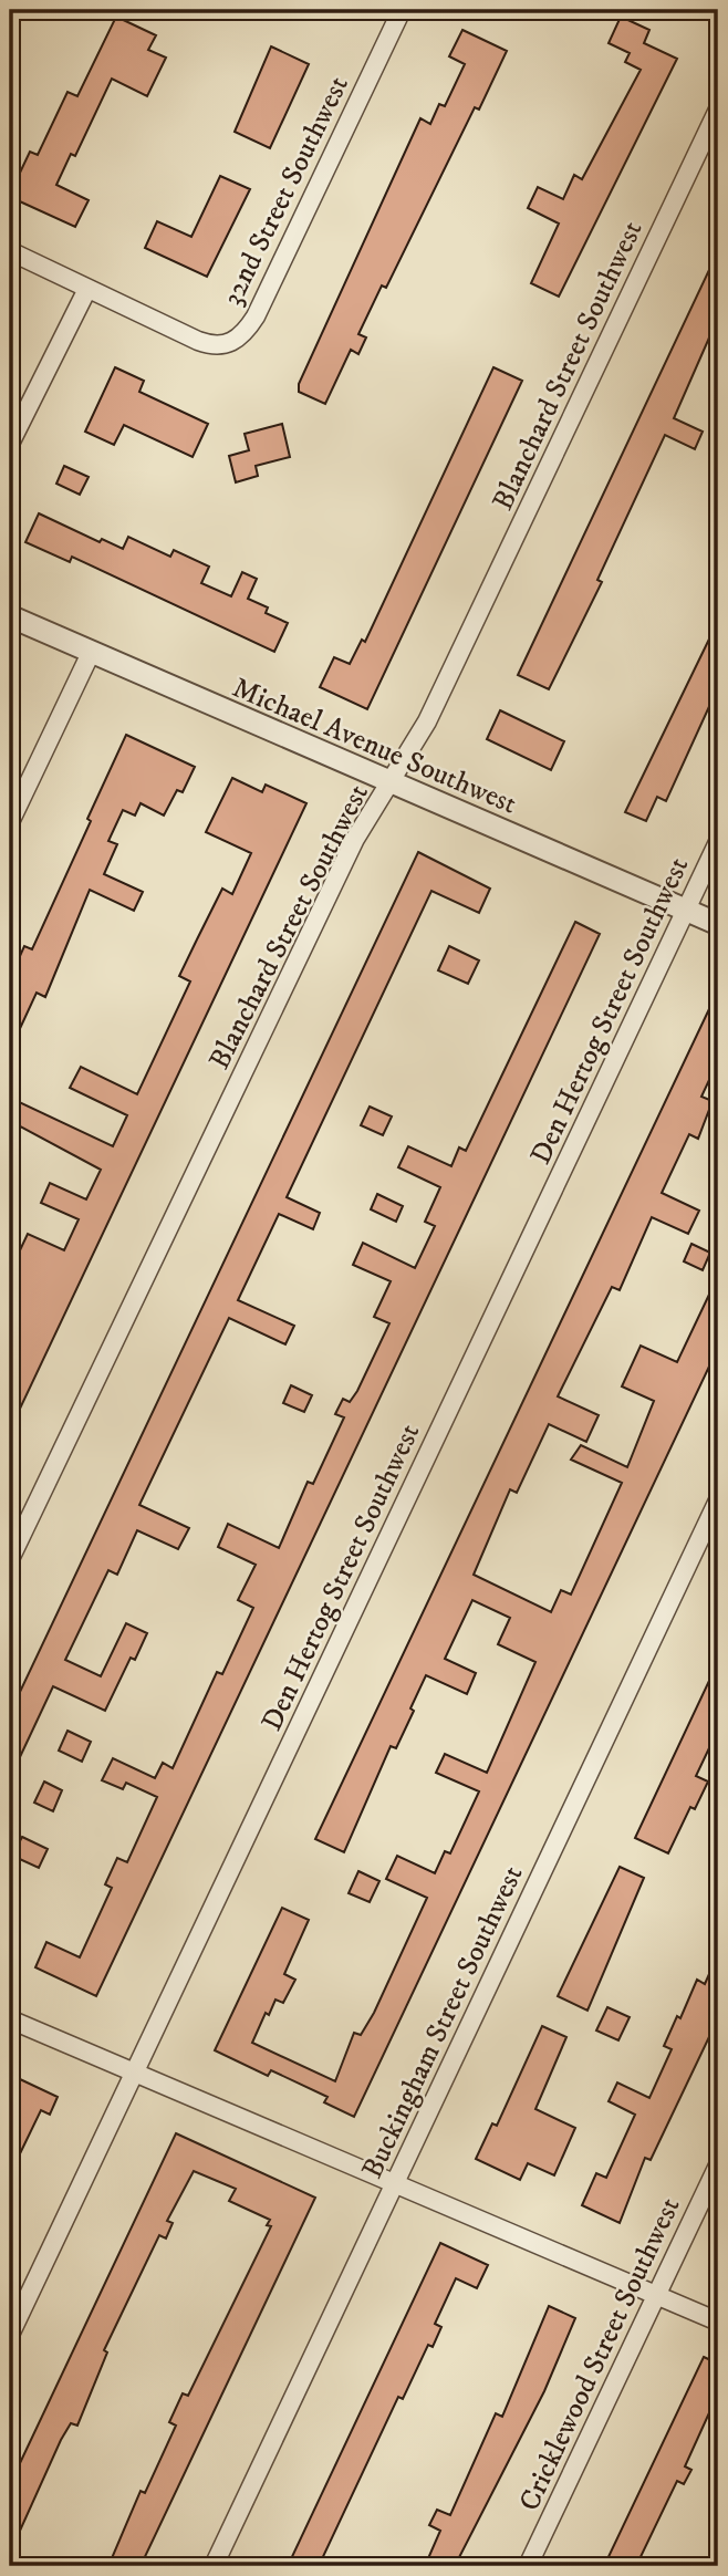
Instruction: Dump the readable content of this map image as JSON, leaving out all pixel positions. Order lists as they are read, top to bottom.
{
  "streets": {
    "street": [
      "32nd Street Southwest",
      "Blanchard Street Southwest",
      "Michael Avenue Southwest",
      "Den Hertog Street Southwest",
      "Buckingham Street Southwest",
      "Cricklewood Street Southwest"
    ]
  },
  "crossings": [
    ["Blanchard Street Southwest", "Michael Avenue Southwest"],
    ["Michael Avenue Southwest", "Den Hertog Street Southwest"]
  ]
}
